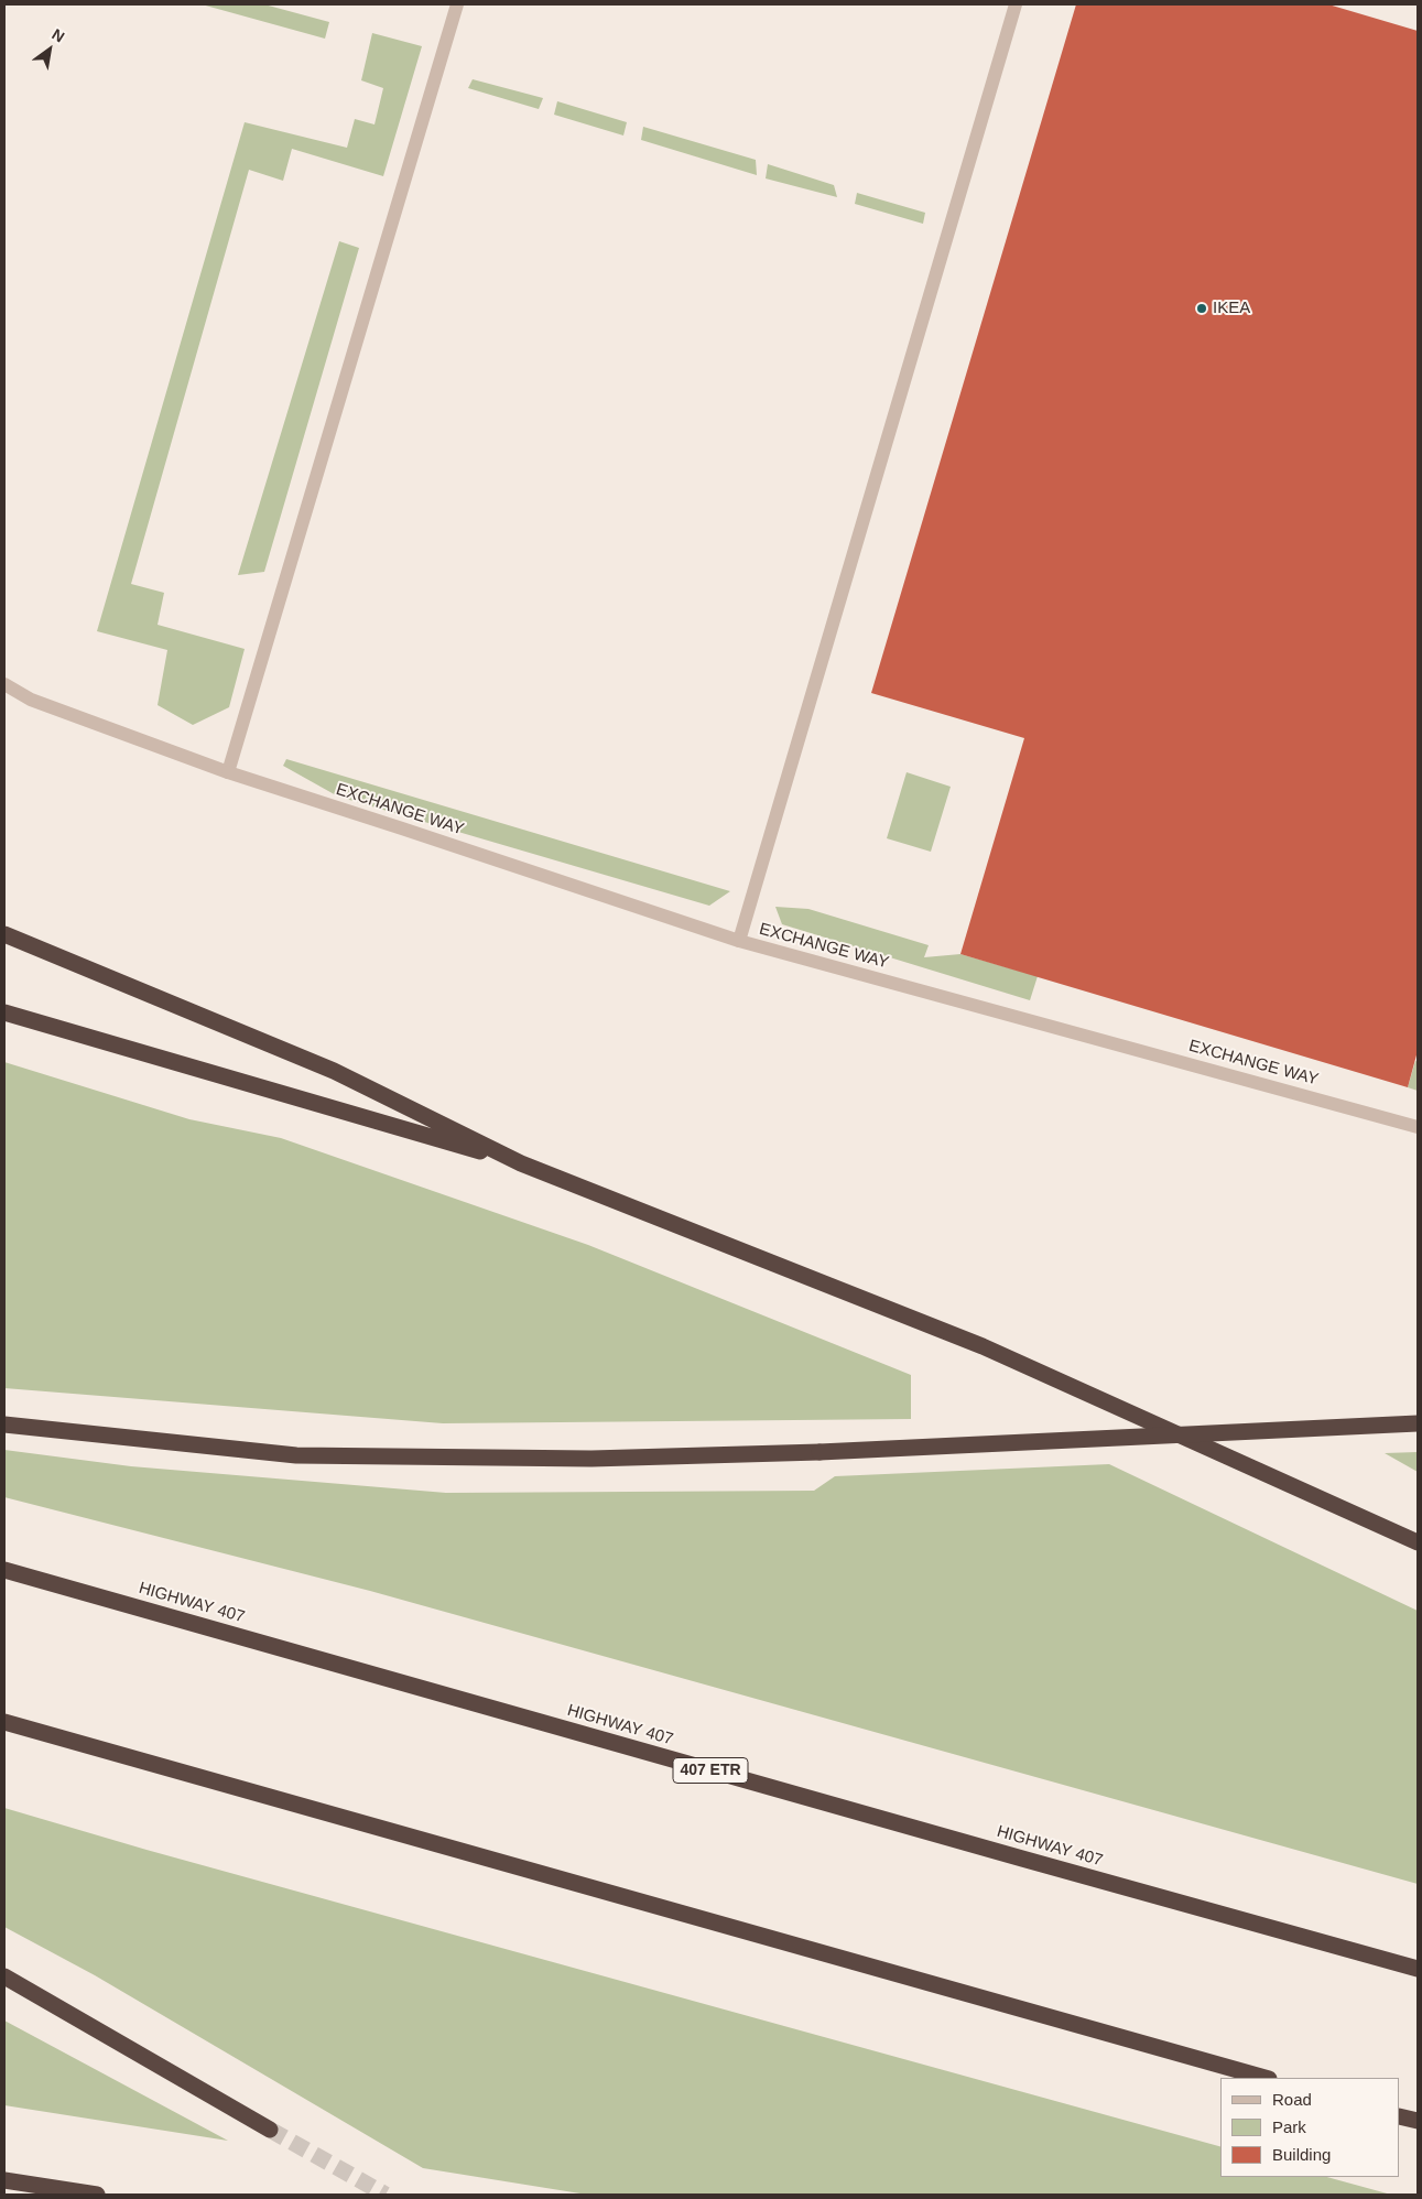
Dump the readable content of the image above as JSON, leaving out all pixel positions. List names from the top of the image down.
{
  "streets": {
    "highway": ["HIGHWAY 407", "407 ETR"],
    "street": ["EXCHANGE WAY"]
  },
  "places": ["IKEA"],
  "legend": ["Road", "Park", "Building"],
  "north": "top right"
}
